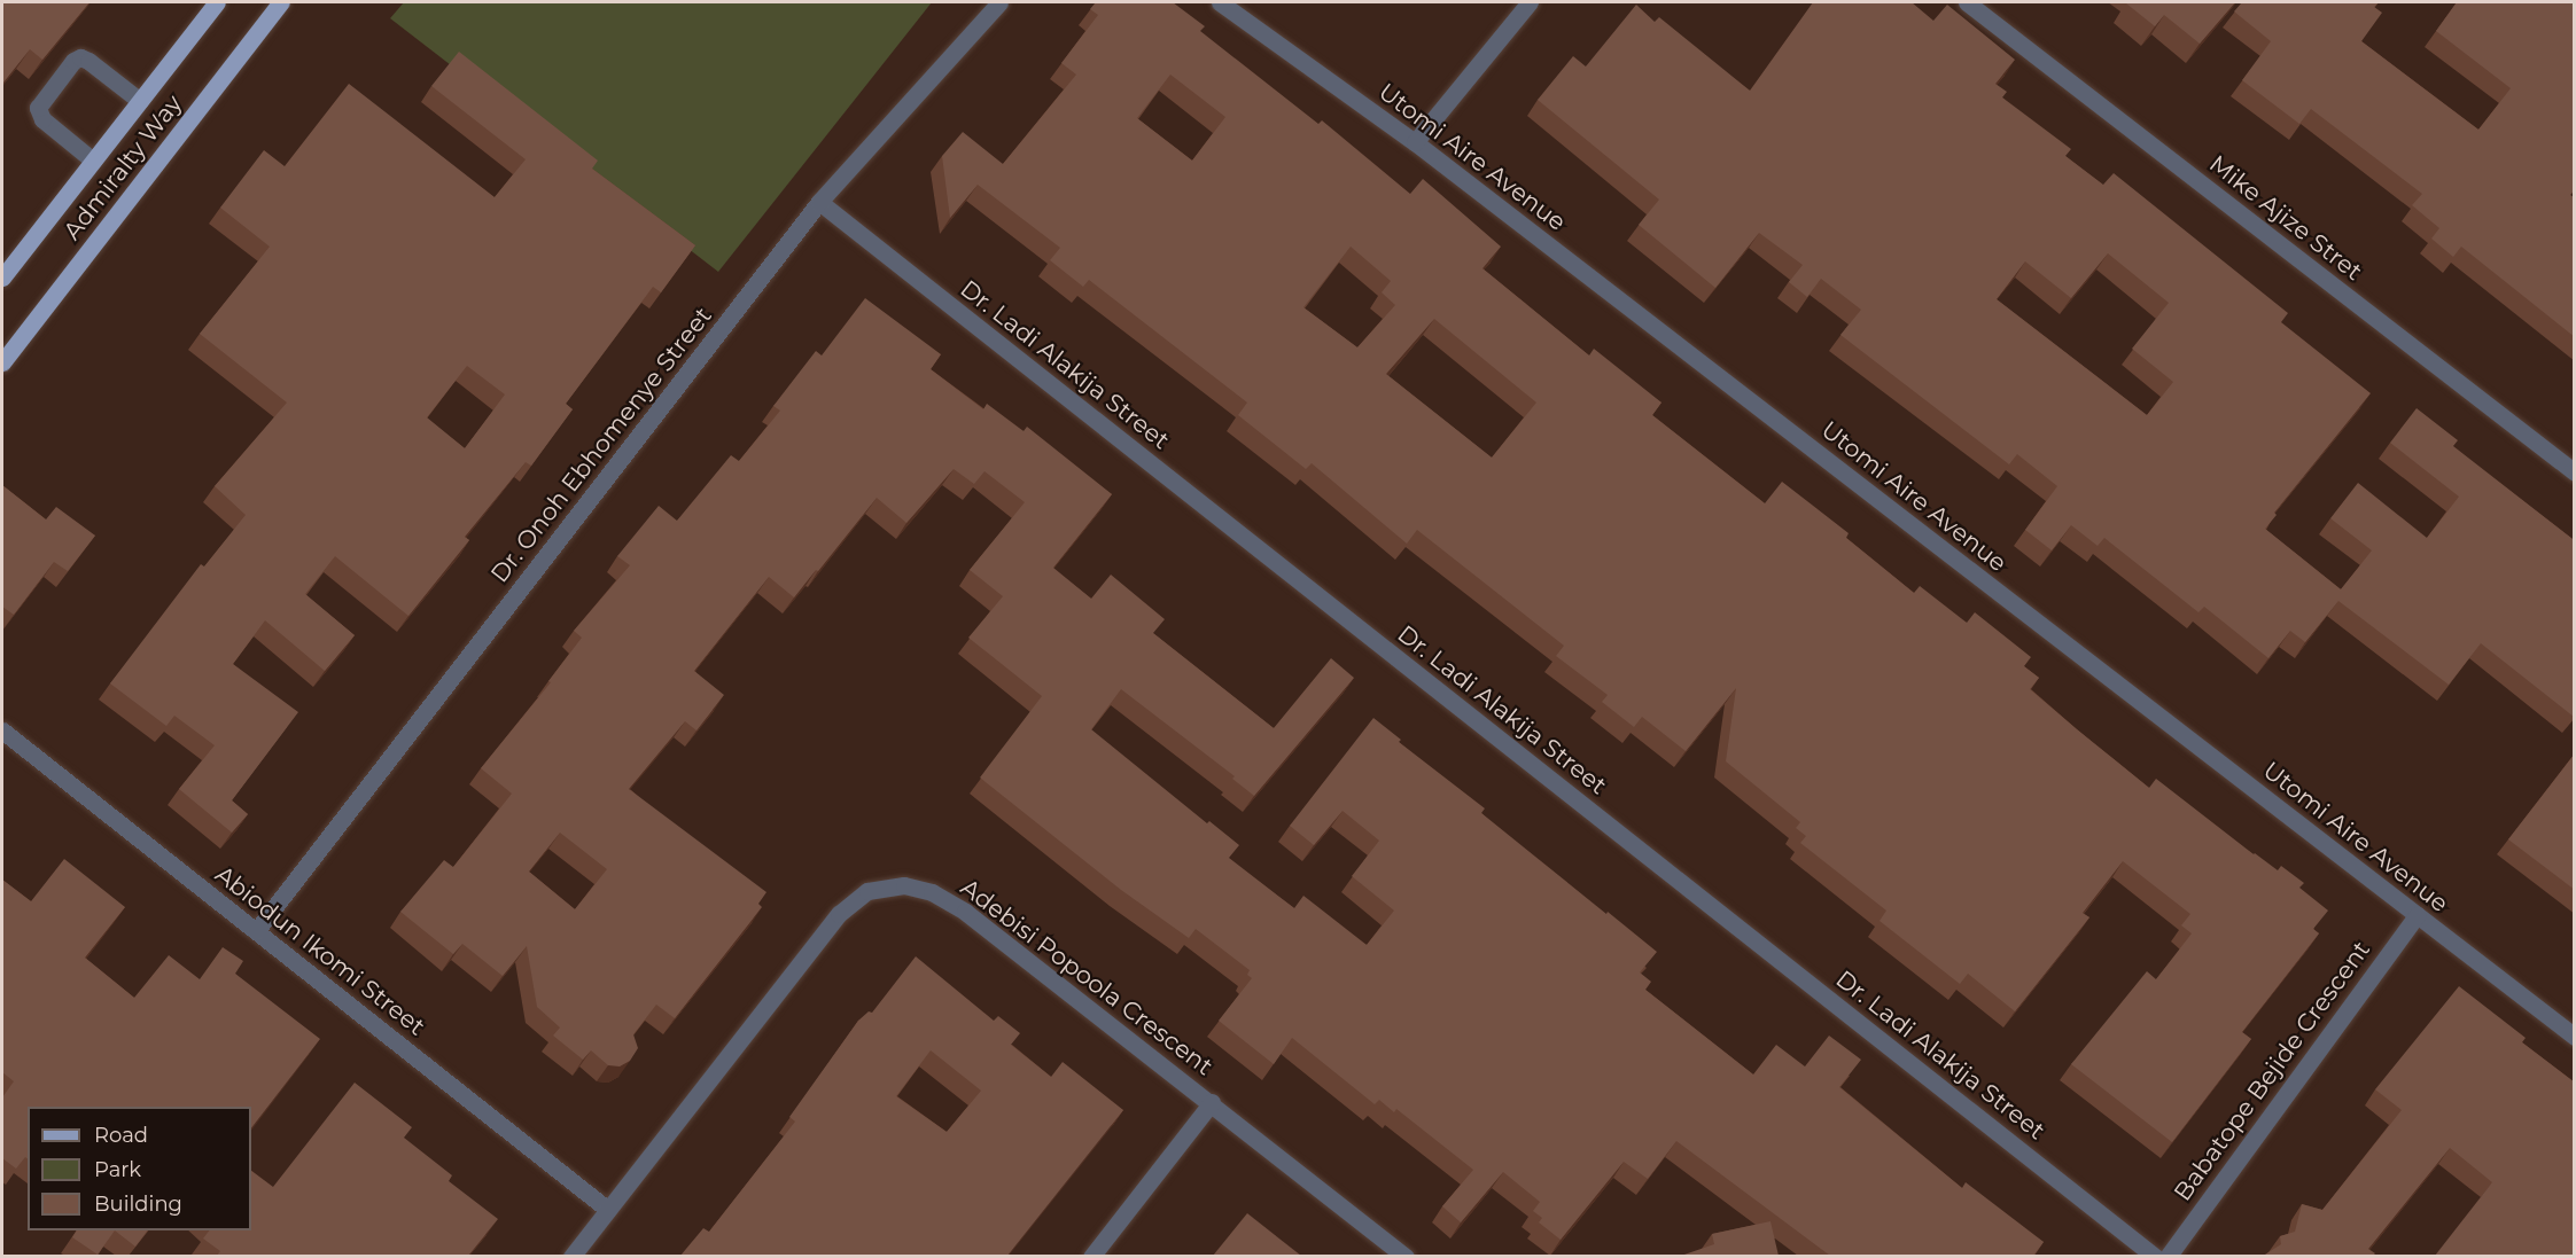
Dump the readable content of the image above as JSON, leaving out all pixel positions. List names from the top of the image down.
{
  "streets": {
    "main road": ["Admiralty Way"],
    "street": [
      "Utomi Aire Avenue",
      "Mike Ajize Stret",
      "Dr. Ladi Alakija Street",
      "Dr. Onoh Ebhomenye Street",
      "Abiodun Ikomi Street",
      "Adebisi Popoola Crescent",
      "Babatope Bejide Crescent"
    ]
  },
  "crossings": [
    ["Utomi Aire Avenue", "Babatope Bejide Crescent"],
    ["Dr. Ladi Alakija Street", "Dr. Onoh Ebhomenye Street"],
    ["Dr. Onoh Ebhomenye Street", "Abiodun Ikomi Street"],
    ["Abiodun Ikomi Street", "Adebisi Popoola Crescent"]
  ],
  "legend": ["Road", "Park", "Building"]
}
